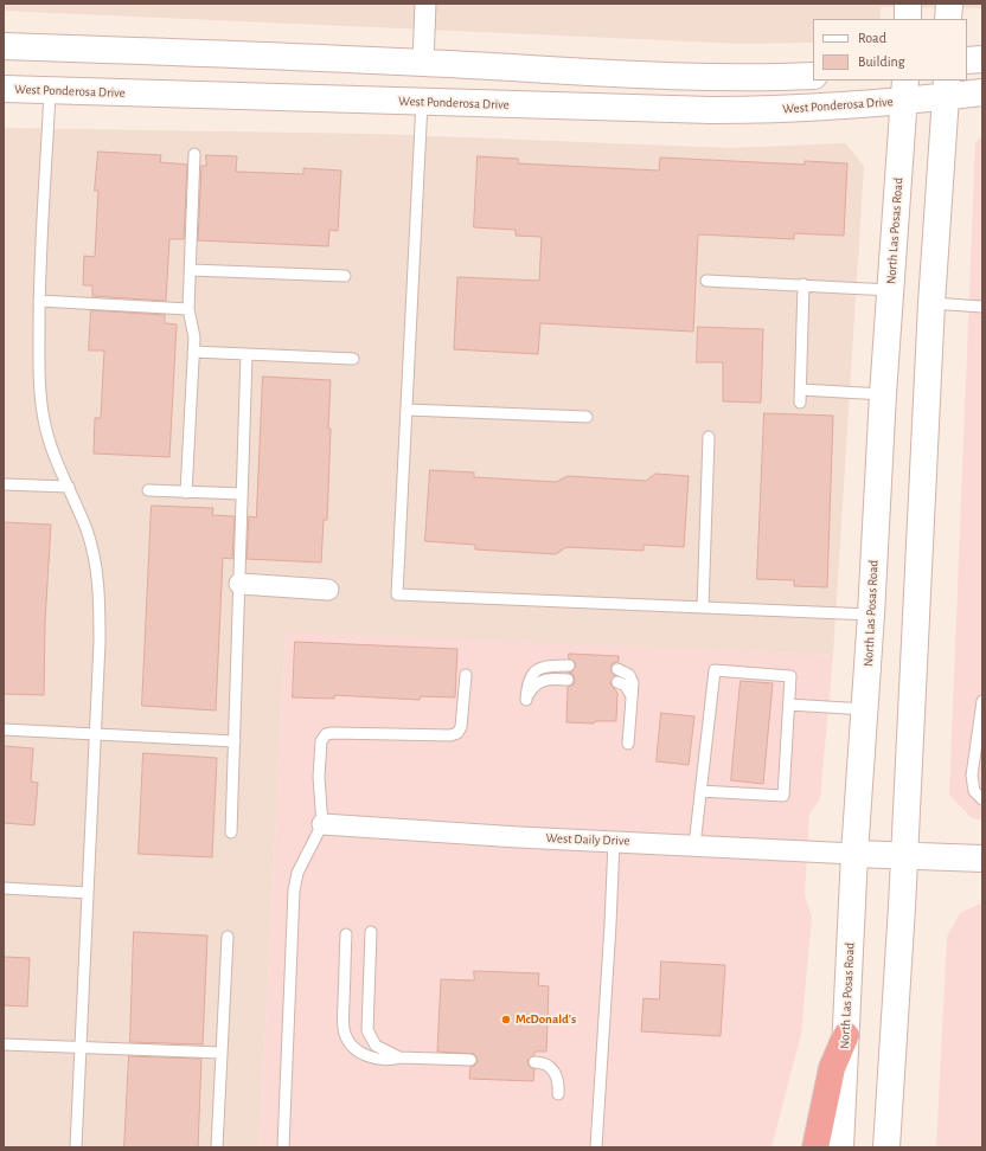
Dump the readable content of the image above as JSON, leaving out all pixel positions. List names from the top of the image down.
{
  "streets": {
    "main road": ["West Ponderosa Drive", "North Las Posas Road"],
    "street": ["West Daily Drive"]
  },
  "crossings": [
    ["West Ponderosa Drive", "North Las Posas Road"],
    ["North Las Posas Road", "West Daily Drive"]
  ],
  "places": ["McDonald's"],
  "legend": ["Road", "Building"]
}
